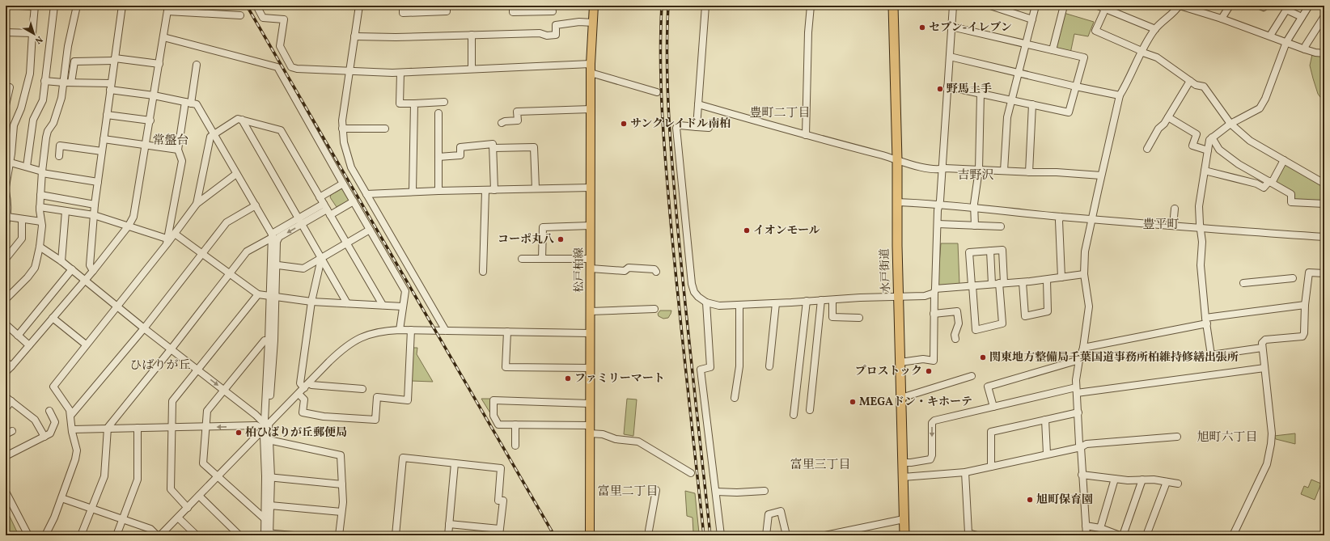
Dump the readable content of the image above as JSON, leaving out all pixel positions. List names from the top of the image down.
{
  "streets": {
    "highway": ["水戸街道"],
    "main road": ["松戸柏線"]
  },
  "districts": [
    "豊町二丁目",
    "常盤台",
    "吉野沢",
    "豊平町",
    "ひばりが丘",
    "旭町六丁目",
    "富里三丁目",
    "富里二丁目"
  ],
  "places": [
    "セブン-イレブン",
    "野馬土手",
    "サンクレイドル南柏",
    "イオンモール",
    "コーポ丸八",
    "関東地方整備局千葉国道事務所柏維持修繕出張所",
    "プロストック",
    "ファミリーマート",
    "MEGAドン・キホーテ",
    "柏ひばりが丘郵便局",
    "旭町保育園"
  ],
  "north": "bottom right"
}
